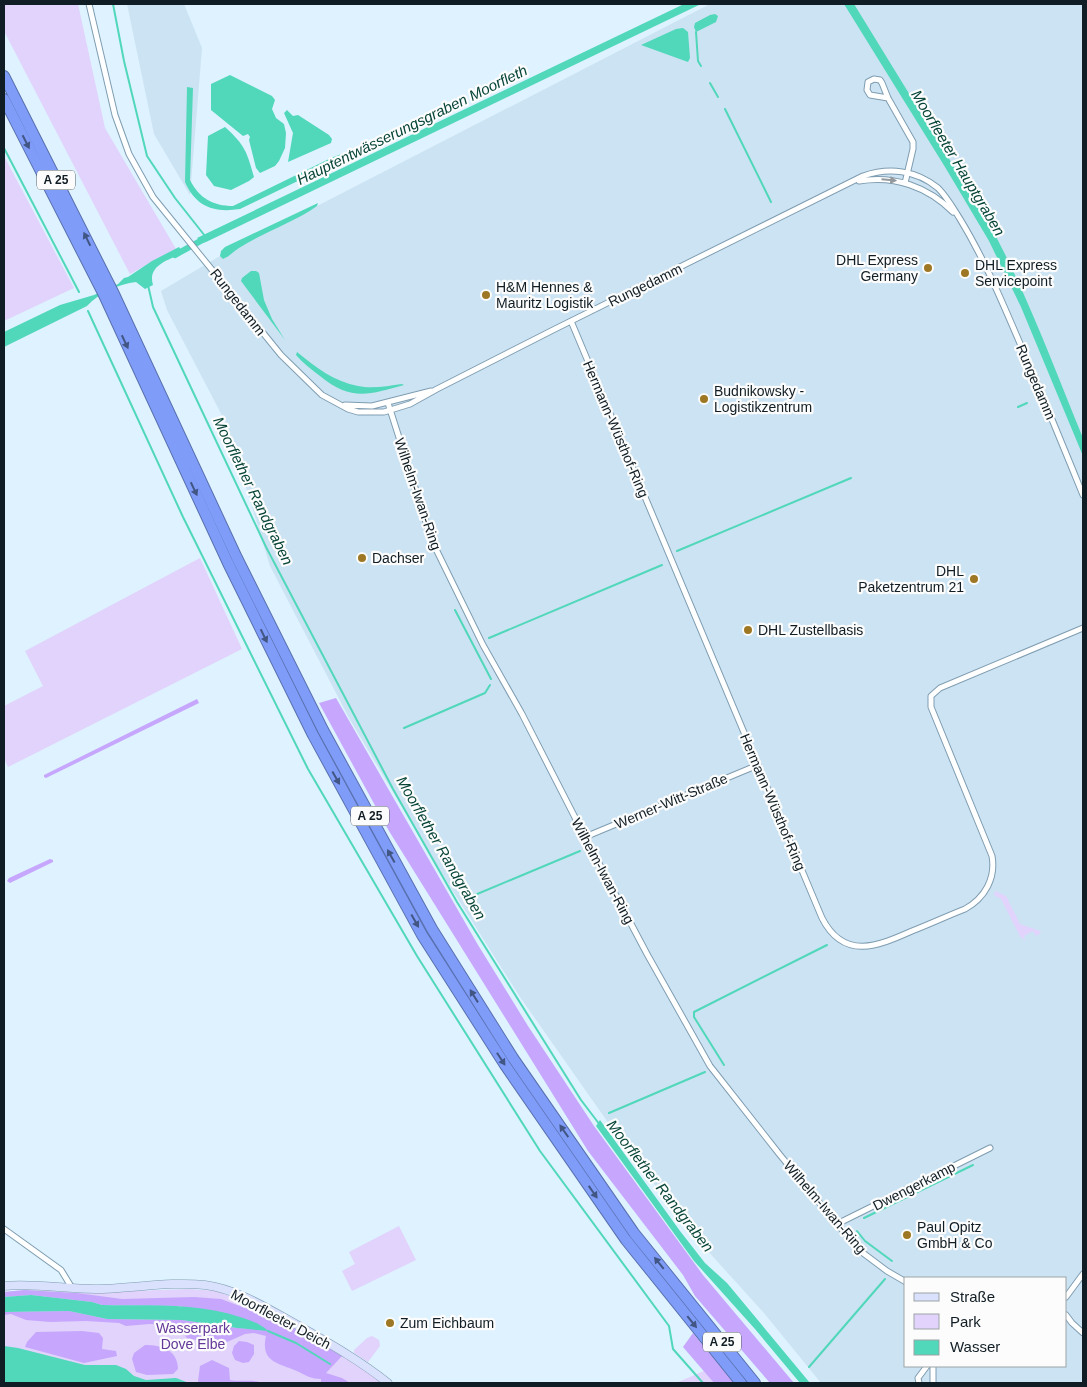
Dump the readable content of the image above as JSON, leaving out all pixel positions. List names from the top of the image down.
{
  "streets": {
    "highway": ["A 25"],
    "street": [
      "Rungedamm",
      "Hermann-Wüsthof-Ring",
      "Wilhelm-Iwan-Ring",
      "Werner-Witt-Straße",
      "Dwengerkamp",
      "Moorfleeter Deich"
    ]
  },
  "crossings": [
    ["Rungedamm", "Hermann-Wüsthof-Ring"],
    ["Rungedamm", "Wilhelm-Iwan-Ring"],
    ["Hermann-Wüsthof-Ring", "Werner-Witt-Straße"],
    ["Wilhelm-Iwan-Ring", "Werner-Witt-Straße"],
    ["Wilhelm-Iwan-Ring", "Dwengerkamp"]
  ],
  "water": ["Hauptentwässerungsgraben Moorfleth", "Moorfleeter Hauptgraben", "Moorflether Randgraben"],
  "parks": ["Wasserpark Dove Elbe"],
  "places": [
    "DHL Express Germany",
    "DHL Express Servicepoint",
    "H&M Hennes & Mauritz Logistik",
    "Budnikowsky - Logistikzentrum",
    "Dachser",
    "DHL Paketzentrum 21",
    "DHL Zustellbasis",
    "Paul Opitz GmbH & Co",
    "Zum Eichbaum"
  ],
  "legend": ["Straße", "Park", "Wasser"]
}
